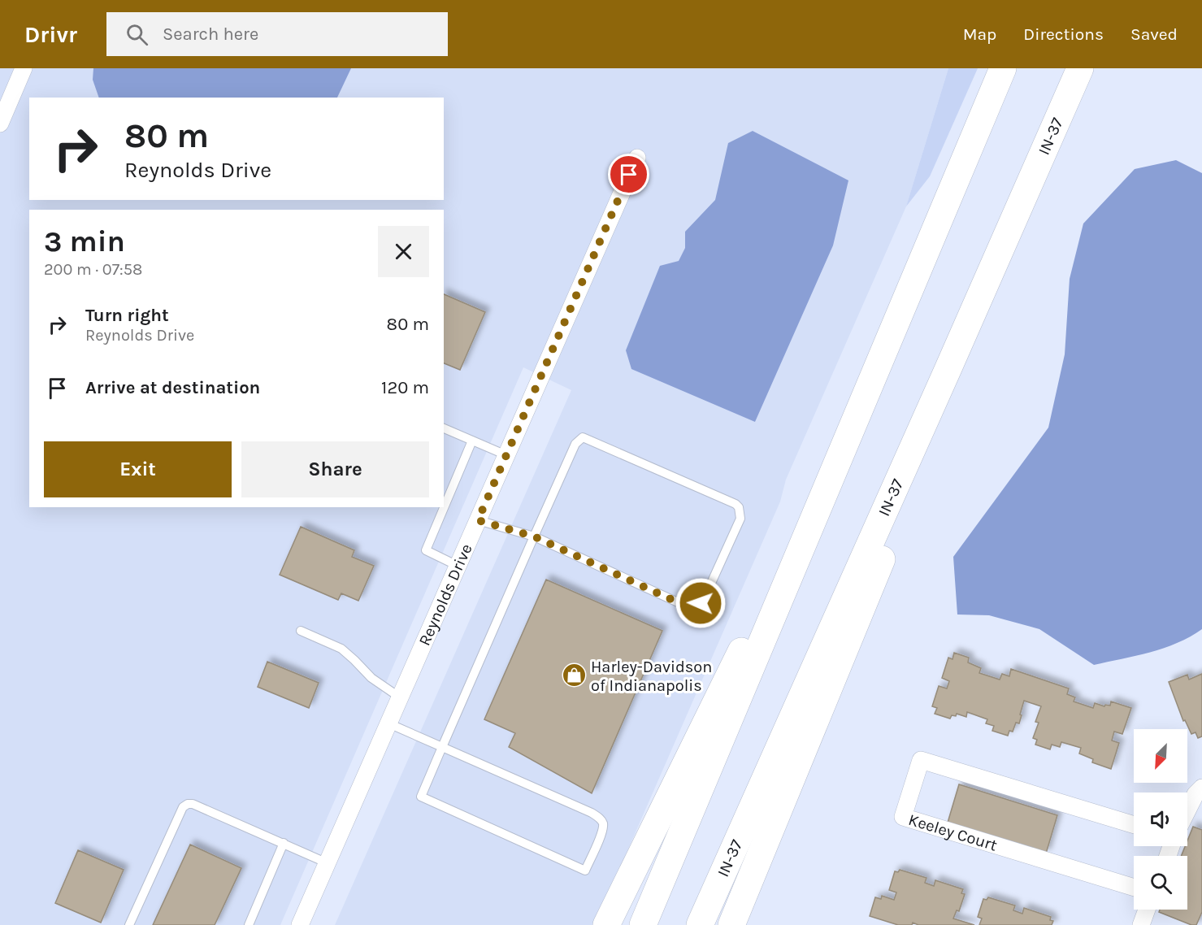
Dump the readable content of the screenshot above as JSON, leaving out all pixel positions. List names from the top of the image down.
{
  "streets": {
    "highway": ["IN-37"],
    "street": ["Reynolds Drive", "Keeley Court"]
  },
  "places": {
    "shop": ["Harley-Davidson of Indianapolis"]
  },
  "north": "bottom left",
  "page": {
    "header": "Drivr",
    "search": "Search here",
    "nav": ["Map", "Directions", "Saved"],
    "turn": ["80 m", "Reynolds Drive"],
    "heading": ["3 min", "200 m · 07:58"],
    "list": [
      {
        "name": "Turn right",
        "note": "Reynolds Drive",
        "value": "80 m"
      },
      {
        "name": "Arrive at destination",
        "value": "120 m"
      }
    ],
    "buttons": ["Exit", "Share"]
  }
}
